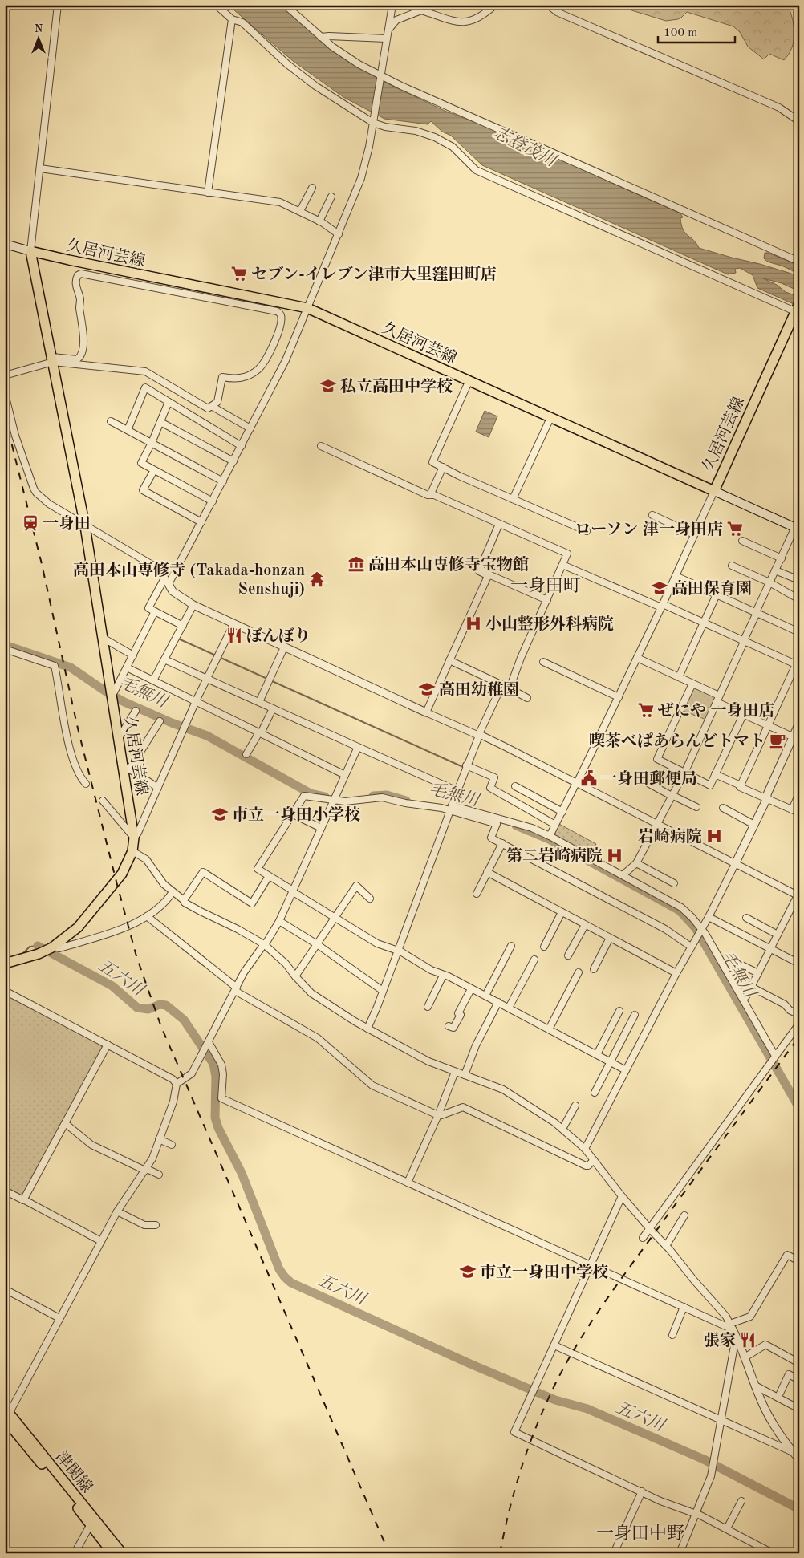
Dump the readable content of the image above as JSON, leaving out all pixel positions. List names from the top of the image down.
{
  "streets": {
    "main road": ["久居河芸線", "津関線"]
  },
  "districts": ["一身田町", "一身田中野"],
  "water": ["志登茂川", "毛無川", "五六川"],
  "places": {
    "supermarket": ["セブン-イレブン津市大里窪田町店", "ローソン 津一身田店", "ぜにや 一身田店"],
    "school or university": [
      "私立高田中学校",
      "高田保育園",
      "高田幼稚園",
      "市立一身田小学校",
      "市立一身田中学校"
    ],
    "station": ["一身田"],
    "museum": ["高田本山専修寺宝物館"],
    "temple": ["高田本山専修寺 (Takada-honzan Senshuji)"],
    "hospital": ["小山整形外科病院", "岩崎病院", "第二岩崎病院"],
    "restaurant": ["ぼんぼり", "張家"],
    "cafe": ["喫茶べぱあらんどトマト"],
    "public building": ["一身田郵便局"]
  },
  "scale_bar": "100 m",
  "north": "top"
}
